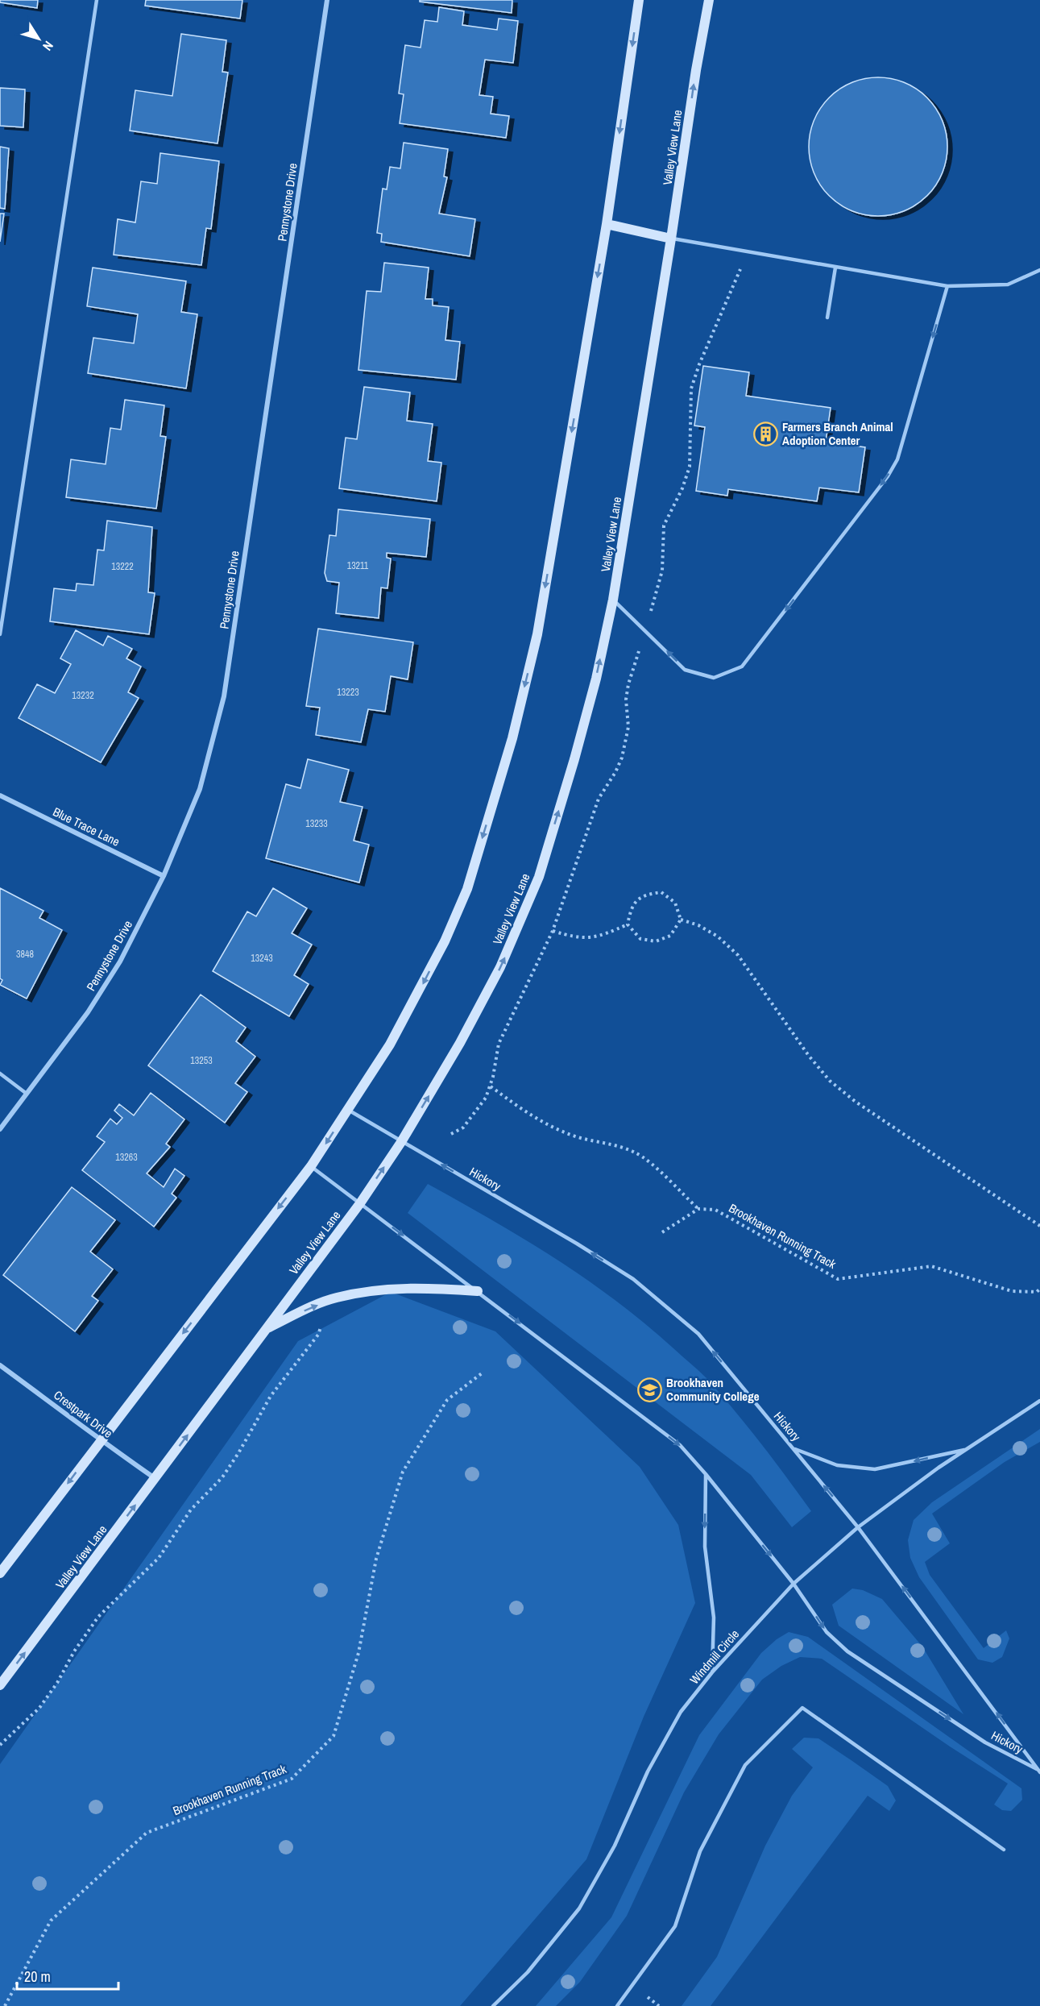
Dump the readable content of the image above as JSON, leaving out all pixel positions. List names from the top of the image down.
{
  "streets": {
    "main road": ["Valley View Lane"],
    "street": ["Pennystone Drive", "Blue Trace Lane", "Crestpark Drive"],
    "lane": ["Hickory", "Windmill Circle"],
    "path": ["Brookhaven Running Track"]
  },
  "crossings": [
    ["Valley View Lane", "Hickory"],
    ["Valley View Lane", "Crestpark Drive"],
    ["Pennystone Drive", "Blue Trace Lane"],
    ["Hickory", "Windmill Circle"]
  ],
  "places": {
    "building": ["Farmers Branch Animal Adoption Center"],
    "school or university": ["Brookhaven Community College"]
  },
  "house_numbers": [
    "13211",
    "13222",
    "13223",
    "13232",
    "13233",
    "3848",
    "13243",
    "13253",
    "13263"
  ],
  "scale_bar": "20 m",
  "north": "bottom right"
}
